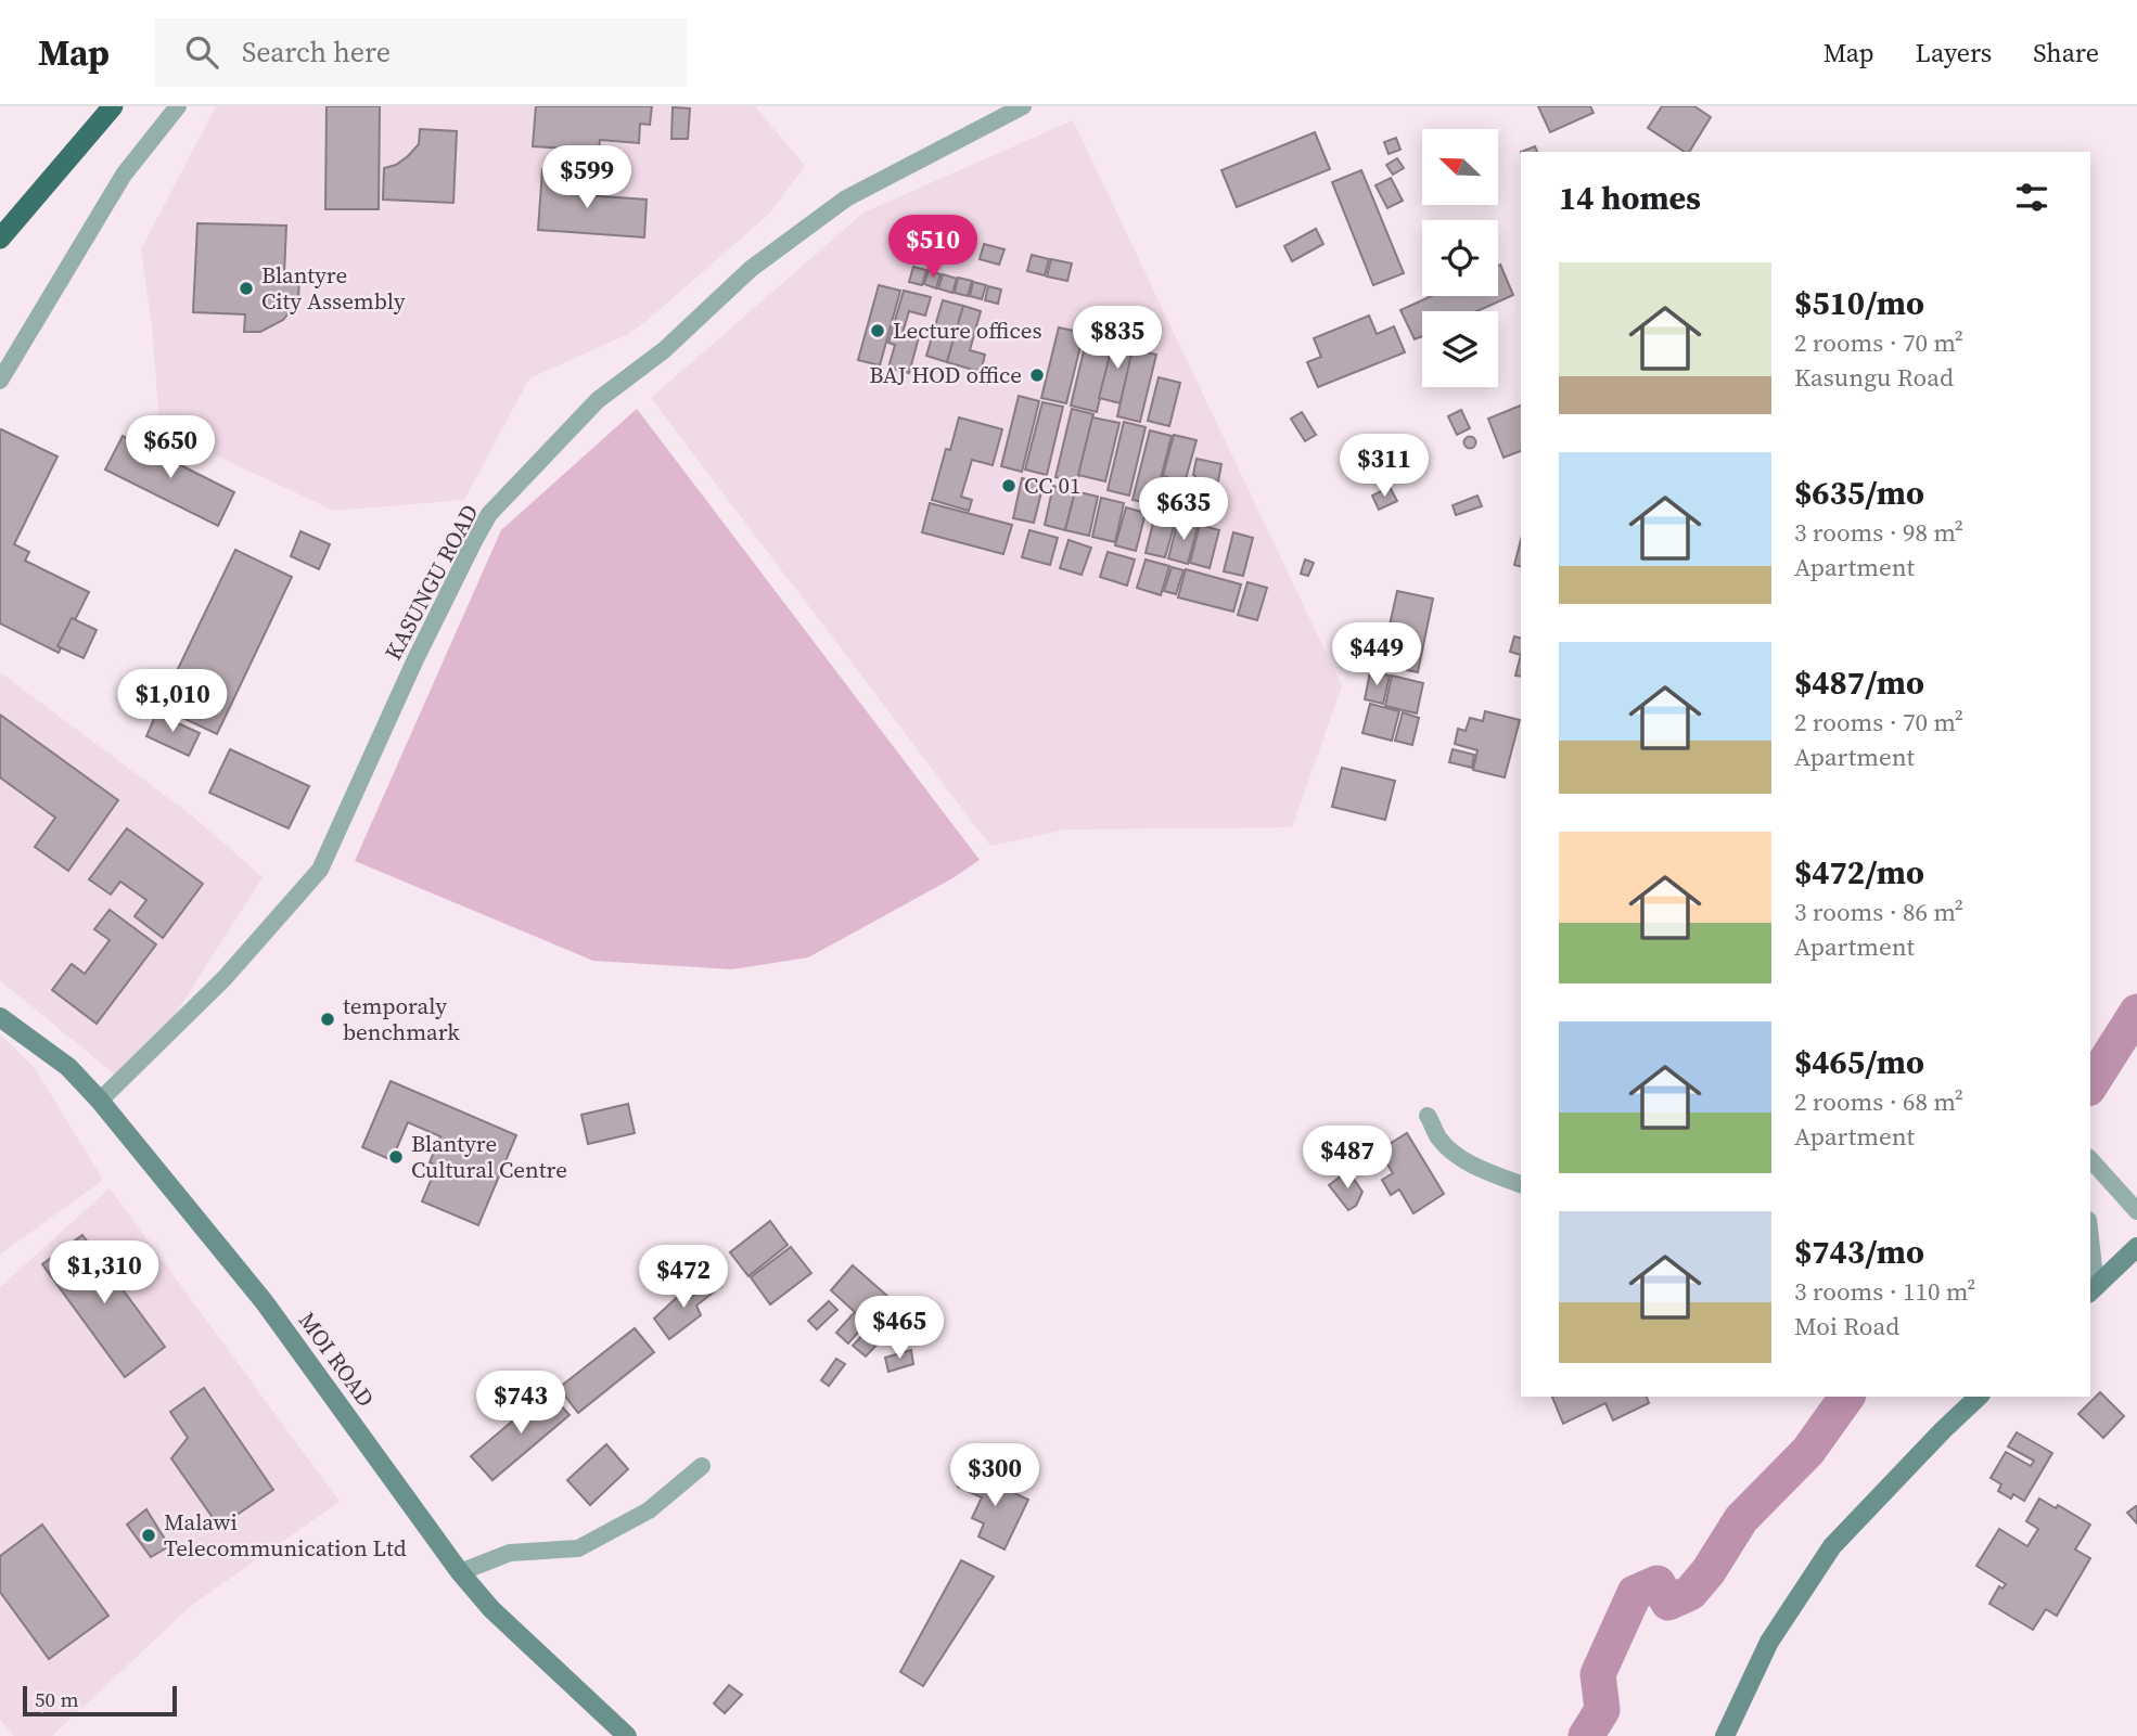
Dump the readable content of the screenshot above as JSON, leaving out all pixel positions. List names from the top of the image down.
{
  "streets": {
    "main road": ["MOI ROAD"],
    "street": ["KASUNGU ROAD"]
  },
  "crossings": [
    ["KASUNGU ROAD", "MOI ROAD"]
  ],
  "places": [
    "Blantyre City Assembly",
    "Lecture offices",
    "BAJ HOD office",
    "CC 01",
    "temporaly benchmark",
    "Blantyre Cultural Centre",
    "Malawi Telecommunication Ltd"
  ],
  "scale_bar": "50 m",
  "north": "top left",
  "page": {
    "header": "Map",
    "search": "Search here",
    "nav": ["Map", "Layers", "Share"],
    "price": [
      "$599",
      "$510",
      "$835",
      "$650",
      "$311",
      "$635",
      "$449",
      "$1,010",
      "$487",
      "$1,310",
      "$472",
      "$465",
      "$743",
      "$300"
    ],
    "heading": "14 homes",
    "list": [
      {
        "name": "$510/mo",
        "note": "2 rooms · 70 m² · Kasungu Road"
      },
      {
        "name": "$635/mo",
        "note": "3 rooms · 98 m² · Apartment"
      },
      {
        "name": "$487/mo",
        "note": "2 rooms · 70 m² · Apartment"
      },
      {
        "name": "$472/mo",
        "note": "3 rooms · 86 m² · Apartment"
      },
      {
        "name": "$465/mo",
        "note": "2 rooms · 68 m² · Apartment"
      },
      {
        "name": "$743/mo",
        "note": "3 rooms · 110 m² · Moi Road"
      }
    ],
    "scale": "50 m"
  }
}
